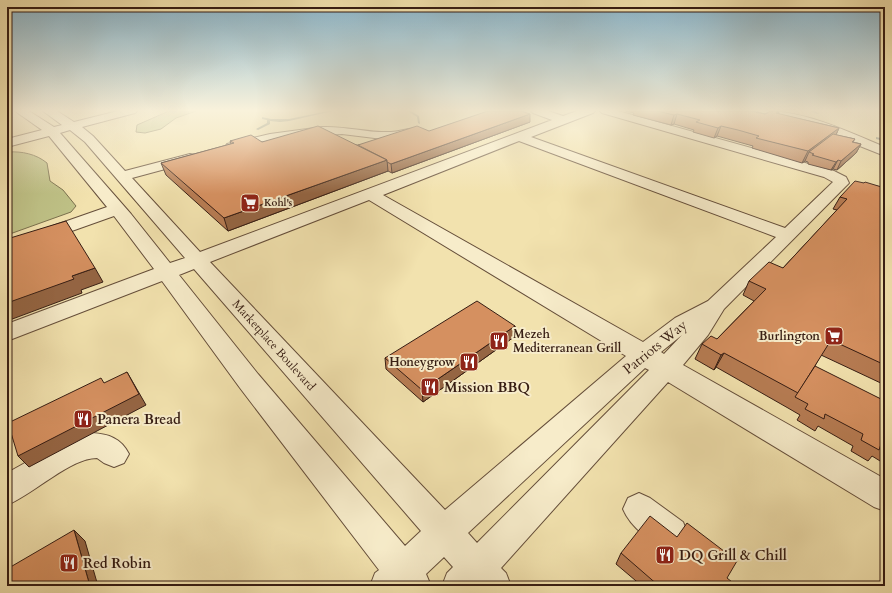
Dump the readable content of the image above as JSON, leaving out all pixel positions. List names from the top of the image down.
{
  "streets": {
    "street": ["Marketplace Boulevard", "Patriots Way"]
  },
  "crossings": [
    ["Marketplace Boulevard", "Patriots Way"]
  ],
  "places": {
    "supermarket": ["Kohl's", "Burlington"],
    "restaurant": [
      "Mezeh Mediterranean Grill",
      "Honeygrow",
      "Mission BBQ",
      "Panera Bread",
      "DQ Grill & Chill",
      "Red Robin"
    ]
  }
}
